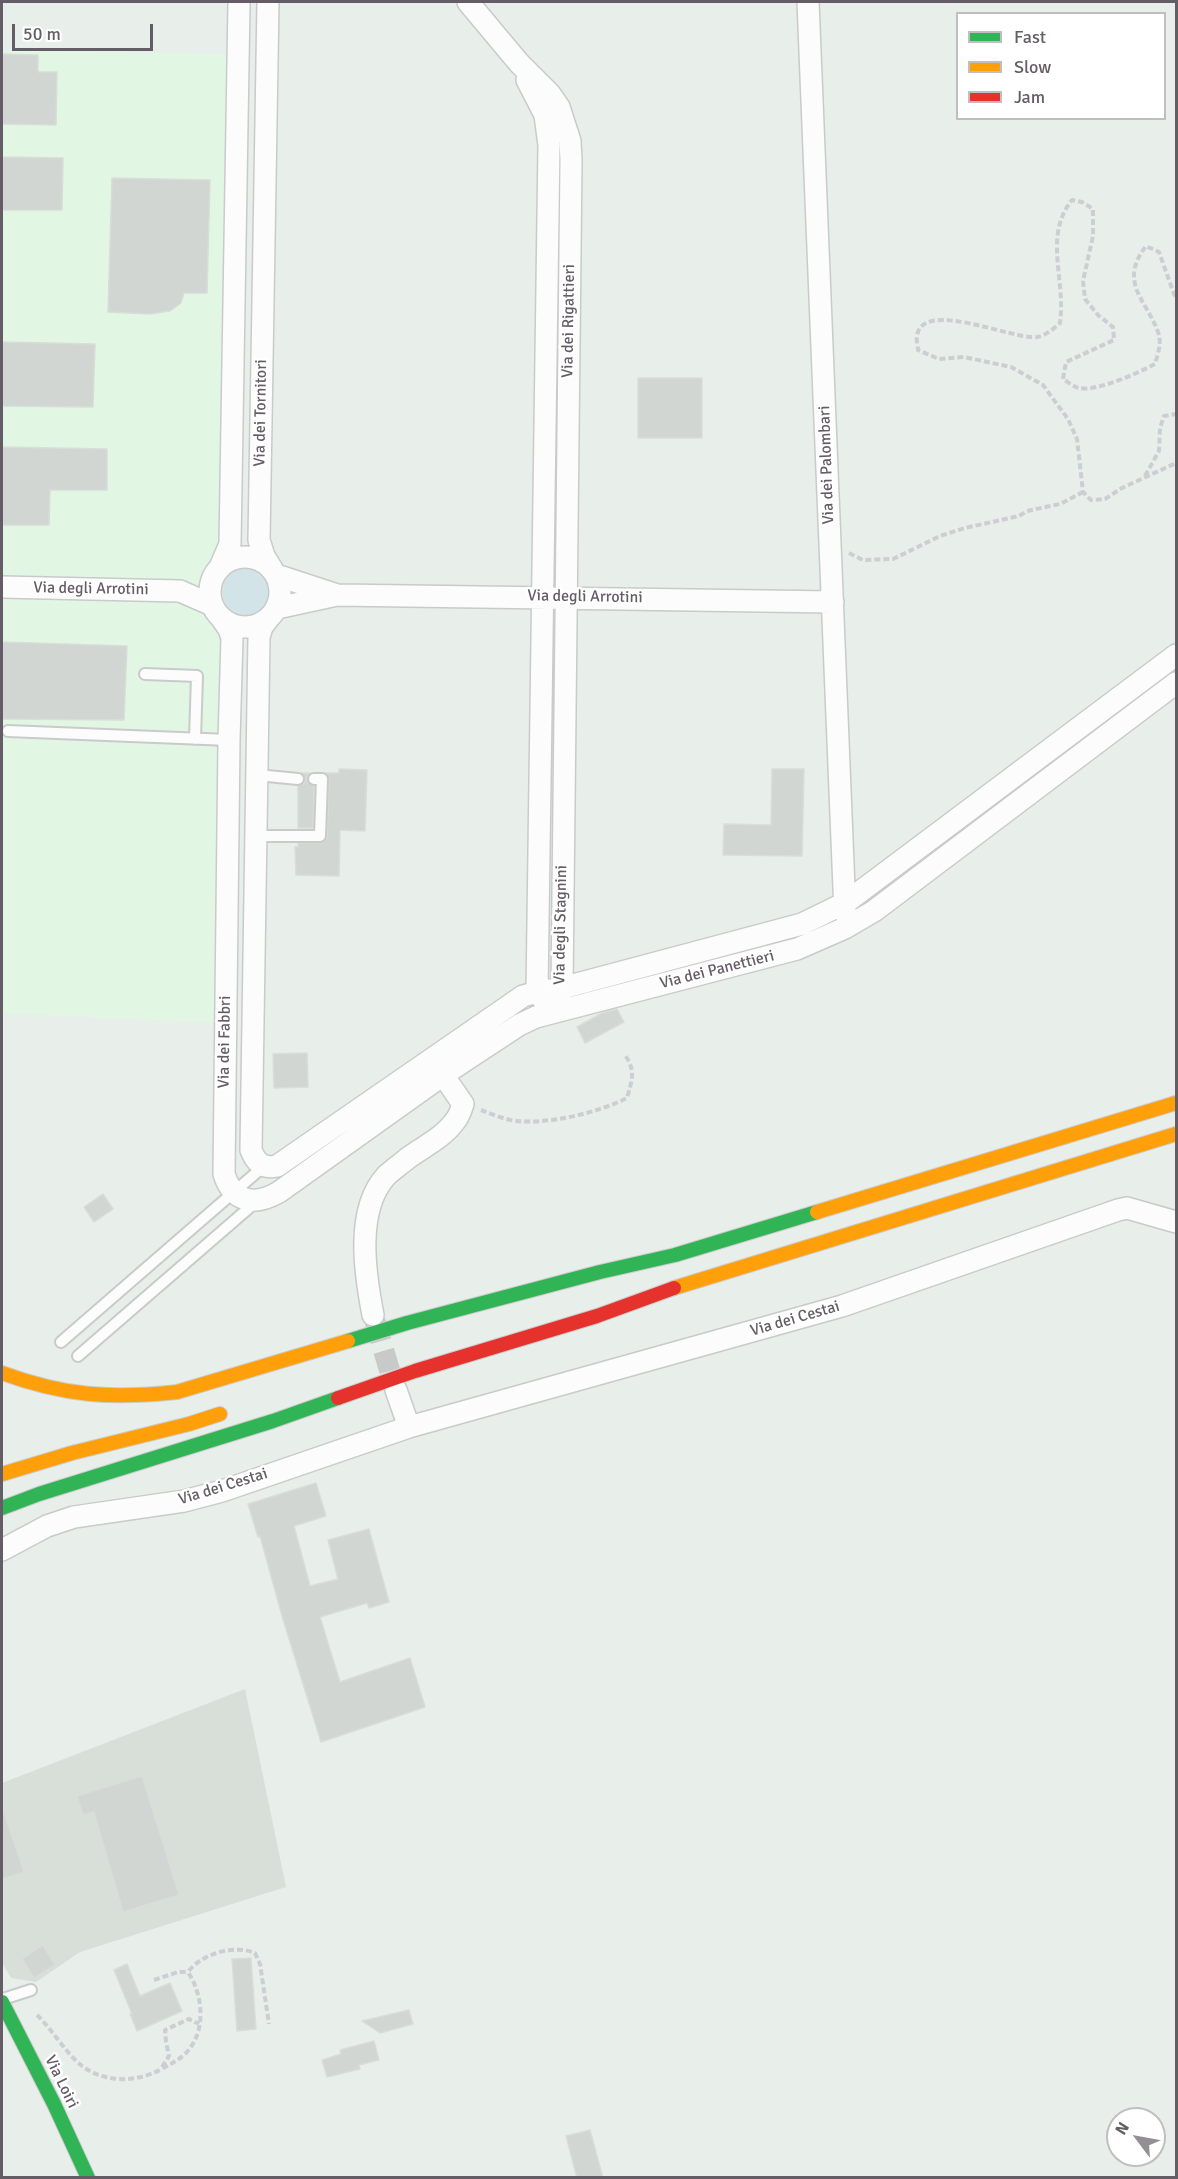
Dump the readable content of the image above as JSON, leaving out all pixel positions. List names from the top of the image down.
{
  "streets": {
    "main road": ["Via Loiri"],
    "street": [
      "Via dei Rigattieri",
      "Via dei Tornitori",
      "Via dei Palombari",
      "Via degli Arrotini",
      "Via degli Stagnini",
      "Via dei Panettieri",
      "Via dei Fabbri",
      "Via dei Cestai"
    ]
  },
  "crossings": [
    ["Via dei Rigattieri", "Via degli Arrotini"],
    ["Via dei Rigattieri", "Via degli Stagnini"],
    ["Via dei Tornitori", "Via dei Fabbri"],
    ["Via dei Palombari", "Via degli Arrotini"],
    ["Via dei Palombari", "Via dei Panettieri"],
    ["Via degli Arrotini", "Via degli Stagnini"],
    ["Via degli Stagnini", "Via dei Panettieri"],
    ["Via dei Panettieri", "Via dei Fabbri"]
  ],
  "legend": ["Fast", "Slow", "Jam"],
  "scale_bar": "50 m",
  "north": "top left"
}
